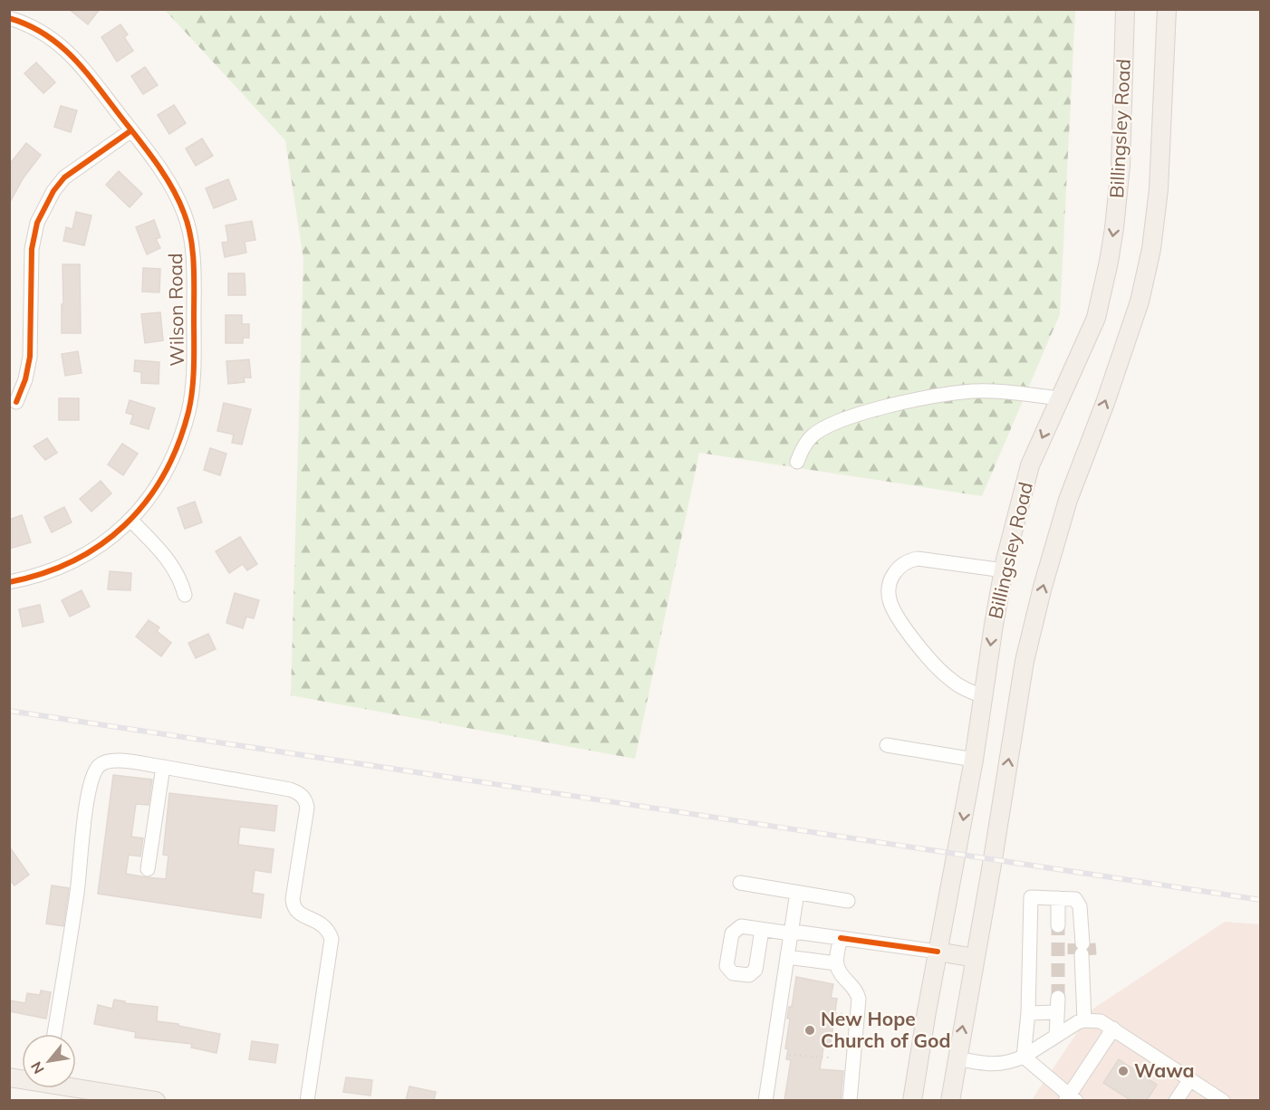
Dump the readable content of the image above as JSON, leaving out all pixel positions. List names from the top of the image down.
{
  "streets": {
    "main road": ["Billingsley Road"],
    "street": ["Wilson Road"]
  },
  "places": ["New Hope Church of God", "Wawa"],
  "north": "bottom left"
}
